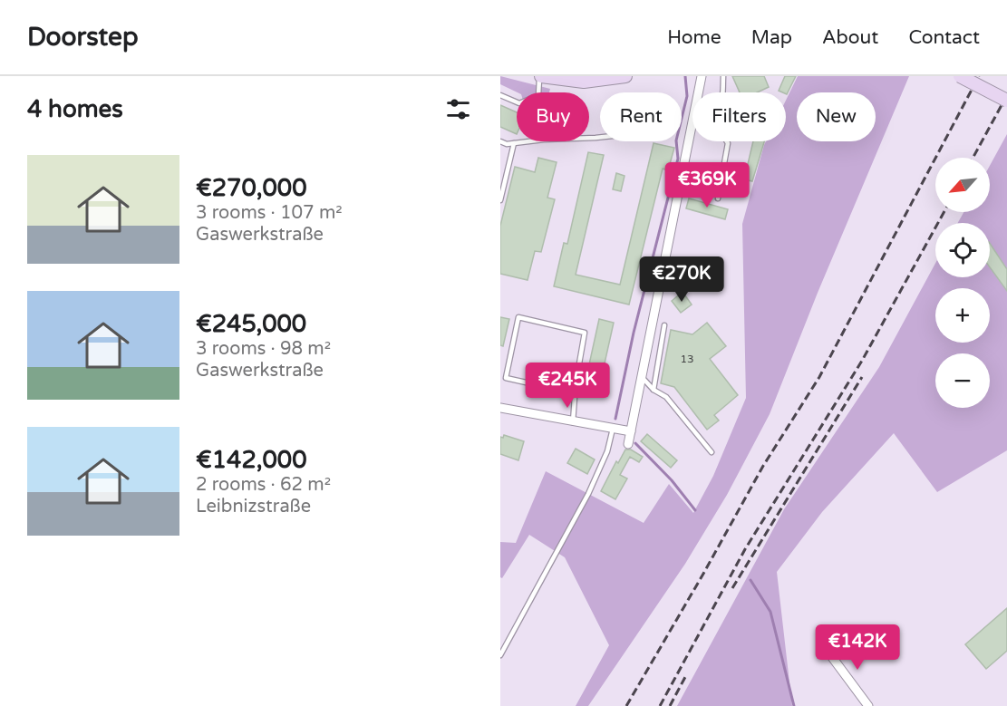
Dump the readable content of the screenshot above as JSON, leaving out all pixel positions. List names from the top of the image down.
{
  "house_numbers": ["13"],
  "north": "bottom left",
  "page": {
    "header": "Doorstep",
    "nav": [
      "Home",
      "Map",
      "About",
      "Contact"
    ],
    "heading": "4 homes",
    "chip": [
      "Buy",
      "Rent",
      "Filters",
      "New"
    ],
    "list": [
      {
        "name": "€270,000",
        "note": "3 rooms · 107 m² · Gaswerkstraße"
      },
      {
        "name": "€245,000",
        "note": "3 rooms · 98 m² · Gaswerkstraße"
      },
      {
        "name": "€142,000",
        "note": "2 rooms · 62 m² · Leibnizstraße"
      }
    ],
    "map_buttons": ["+", "−"],
    "price": [
      "€369K",
      "€270K",
      "€245K",
      "€142K"
    ]
  }
}
